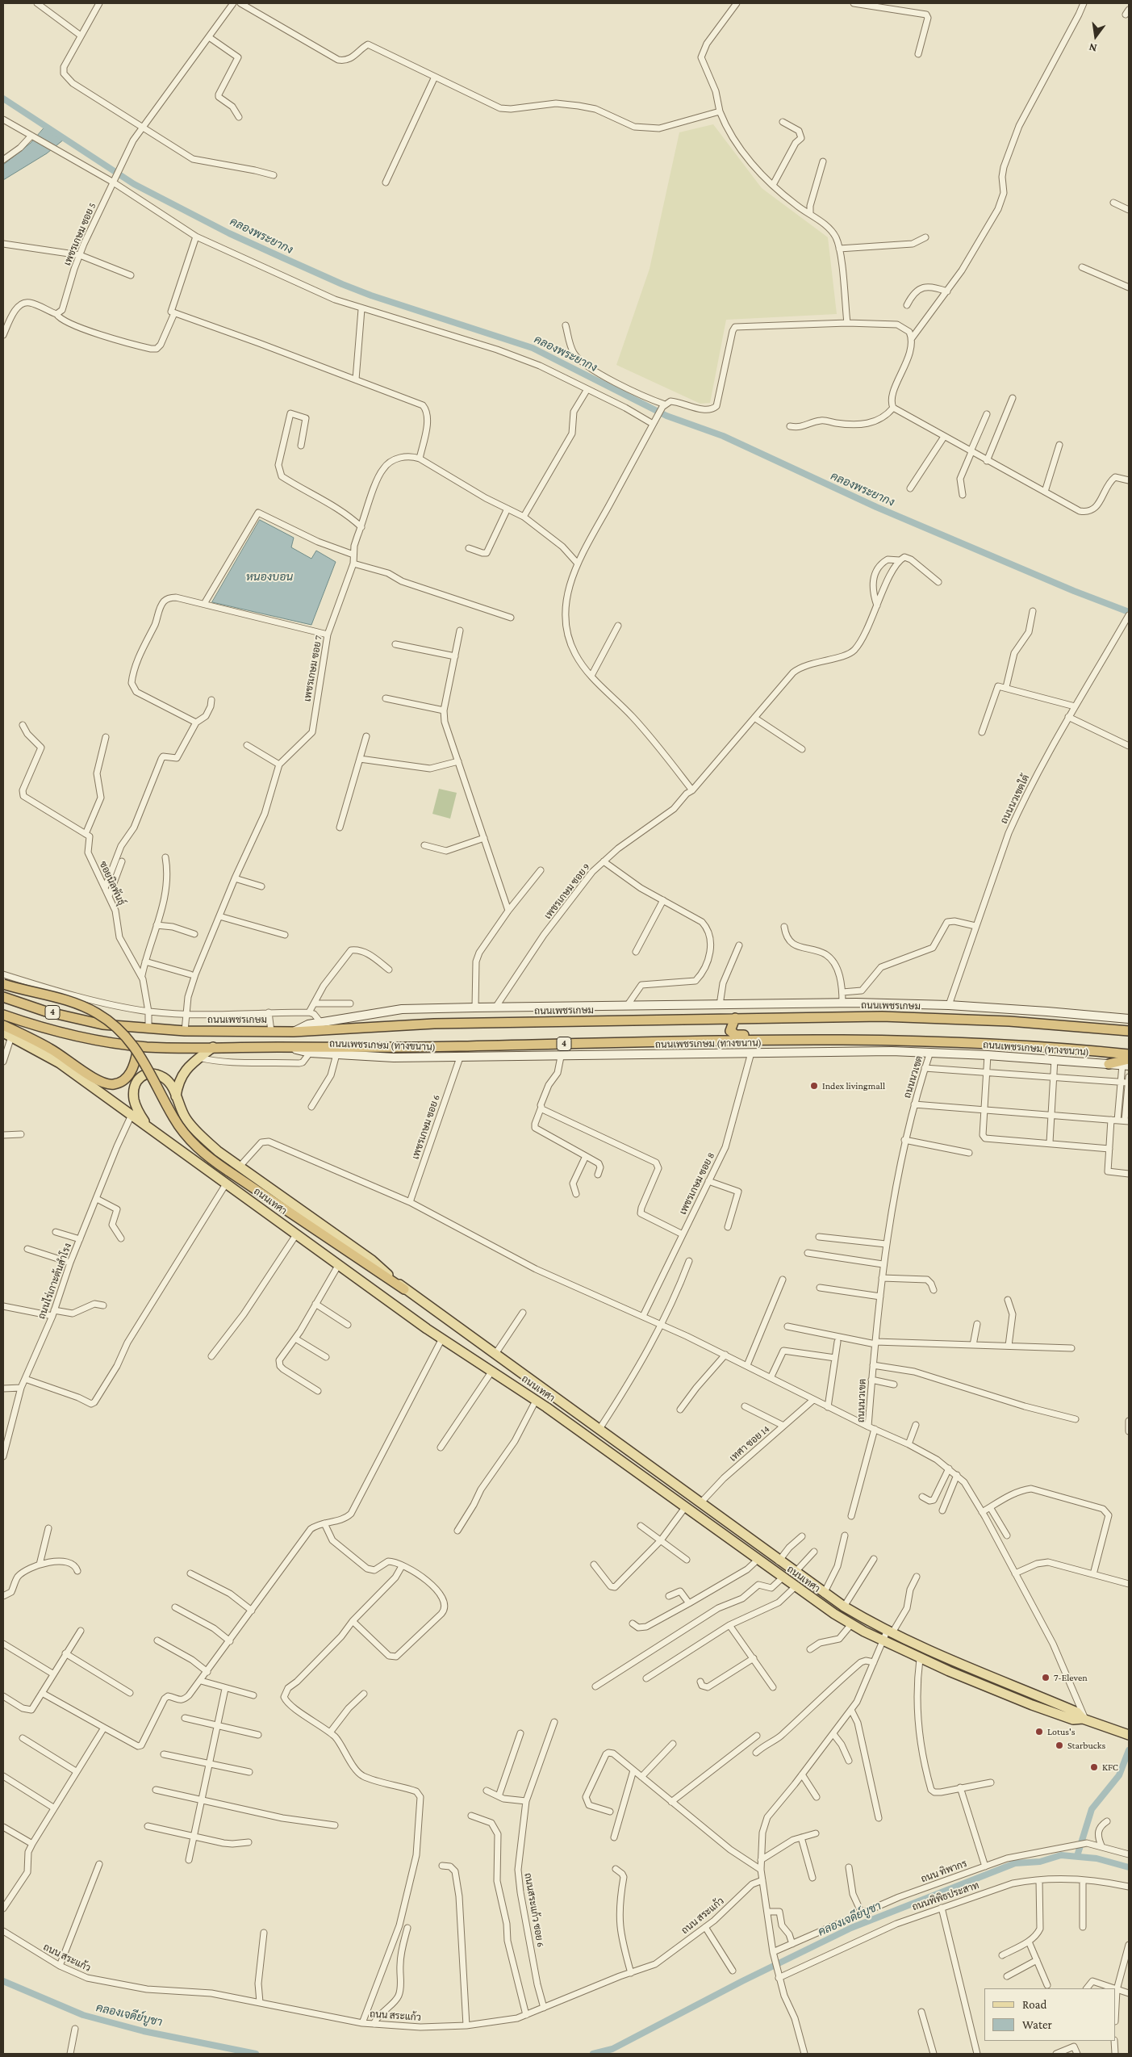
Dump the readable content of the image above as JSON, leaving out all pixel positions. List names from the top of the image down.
{
  "streets": {
    "highway": ["ถนนเพชรเกษม", "4"],
    "main road": ["ถนนเพชรเกษม (ทางขนาน)", "ถนนเทศา"],
    "street": [
      "เพชรเกษม ซอย 5",
      "เพชรเกษม ซอย 7",
      "ถนนนวเขตใต้",
      "ซอยนิลพันธุ์",
      "เพชรเกษม ซอย 9",
      "ถนนนวเขต",
      "เพชรเกษม ซอย 6",
      "เพชรเกษม ซอย 8",
      "ถนนไร่เกาะต้นสำโรง",
      "เทศา ซอย 14",
      "ถนน ทิพากร",
      "ถนนพิพิธประสาท",
      "ถนนสระแก้ว ซอย 6",
      "ถนน สระแก้ว"
    ]
  },
  "crossings": [
    ["เพชรเกษม ซอย 7", "ถนนเพชรเกษม"],
    ["ถนนนวเขตใต้", "4"],
    ["ซอยนิลพันธุ์", "ถนนเพชรเกษม"],
    ["เพชรเกษม ซอย 9", "4"],
    ["ถนนเพชรเกษม", "4"],
    ["4", "ถนนเพชรเกษม (ทางขนาน)"],
    ["ถนนเพชรเกษม (ทางขนาน)", "ถนนนวเขต"],
    ["ถนนเพชรเกษม (ทางขนาน)", "เพชรเกษม ซอย 6"],
    ["ถนนเพชรเกษม (ทางขนาน)", "เพชรเกษม ซอย 8"],
    ["ถนนนวเขต", "ถนนเทศา"],
    ["ถนนเทศา", "ถนนไร่เกาะต้นสำโรง"],
    ["ถนนเทศา", "เทศา ซอย 14"],
    ["ถนนสระแก้ว ซอย 6", "ถนน สระแก้ว"]
  ],
  "water": ["คลองพระยากง", "หนองบอน", "คลองเจดีย์บูชา"],
  "places": [
    "Index livingmall",
    "7-Eleven",
    "Lotus's",
    "Starbucks",
    "KFC"
  ],
  "legend": ["Road", "Water"],
  "north": "bottom"
}
